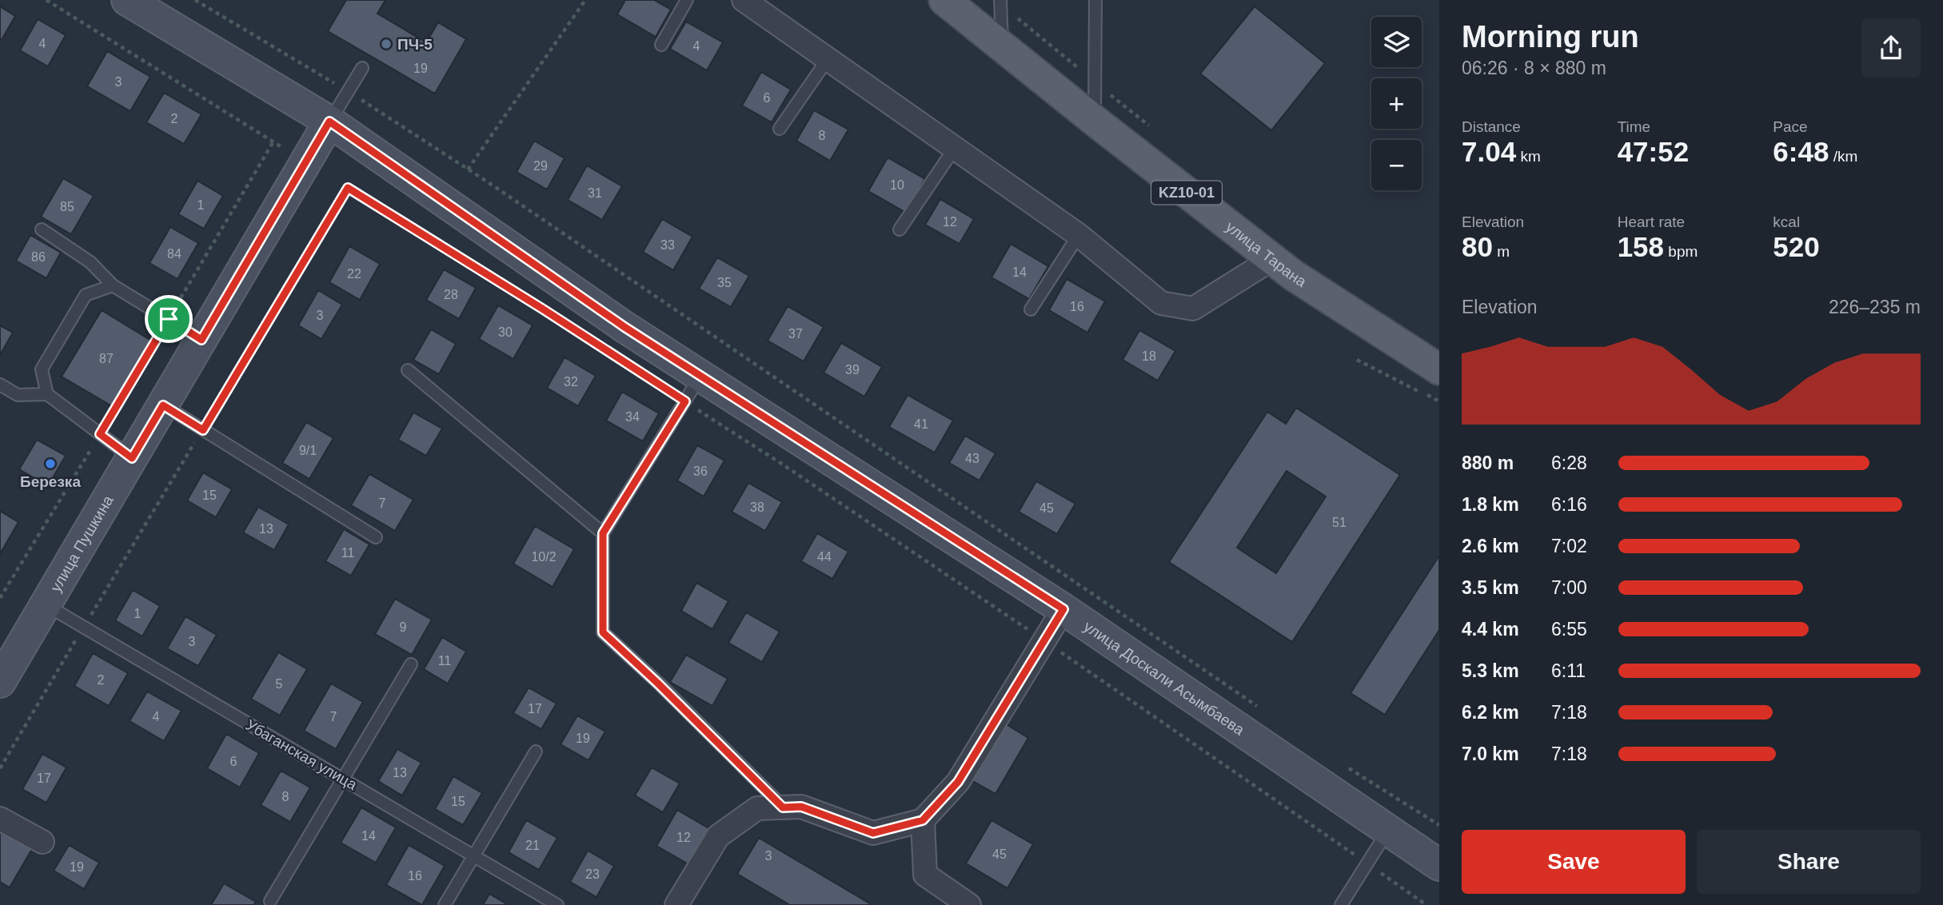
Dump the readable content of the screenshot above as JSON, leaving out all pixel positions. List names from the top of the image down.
{
  "streets": {
    "main road": ["KZ10-01", "улица Тарана"],
    "street": ["улица Пушкина", "улица Доскали Асымбаева"],
    "lane": ["Убаганская улица"]
  },
  "crossings": [
    ["улица Пушкина", "улица Доскали Асымбаева"],
    ["улица Пушкина", "Убаганская улица"]
  ],
  "places": ["ПЧ-5", "Березка"],
  "house_numbers": [
    "4",
    "4",
    "19",
    "3",
    "6",
    "2",
    "8",
    "29",
    "10",
    "31",
    "1",
    "85",
    "12",
    "33",
    "84",
    "86",
    "14",
    "22",
    "35",
    "28",
    "16",
    "3",
    "30",
    "37",
    "18",
    "87",
    "39",
    "32",
    "34",
    "41",
    "9/1",
    "43",
    "36",
    "15",
    "7",
    "38",
    "45",
    "51",
    "13",
    "11",
    "10/2",
    "44",
    "1",
    "9",
    "3",
    "11",
    "2",
    "5",
    "17",
    "4",
    "7",
    "19",
    "6",
    "13",
    "17",
    "8",
    "15",
    "14",
    "12",
    "21",
    "45",
    "3",
    "19",
    "23",
    "16"
  ],
  "page": {
    "heading": ["Morning run", "06:26 · 8 × 880 m"],
    "map_buttons": ["+", "−"],
    "stats": [
      ["Distance", "7.04 km"],
      ["Time", "47:52"],
      ["Pace", "6:48 /km"],
      ["Elevation", "80 m"],
      ["Heart rate", "158 bpm"],
      ["kcal", "520"]
    ],
    "chart": ["Elevation", "226–235 m"],
    "list": [
      {
        "name": "880 m",
        "note": "6:28"
      },
      {
        "name": "1.8 km",
        "note": "6:16"
      },
      {
        "name": "2.6 km",
        "note": "7:02"
      },
      {
        "name": "3.5 km",
        "note": "7:00"
      },
      {
        "name": "4.4 km",
        "note": "6:55"
      },
      {
        "name": "5.3 km",
        "note": "6:11"
      },
      {
        "name": "6.2 km",
        "note": "7:18"
      },
      {
        "name": "7.0 km",
        "note": "7:18"
      }
    ],
    "buttons": ["Save", "Share"]
  }
}
